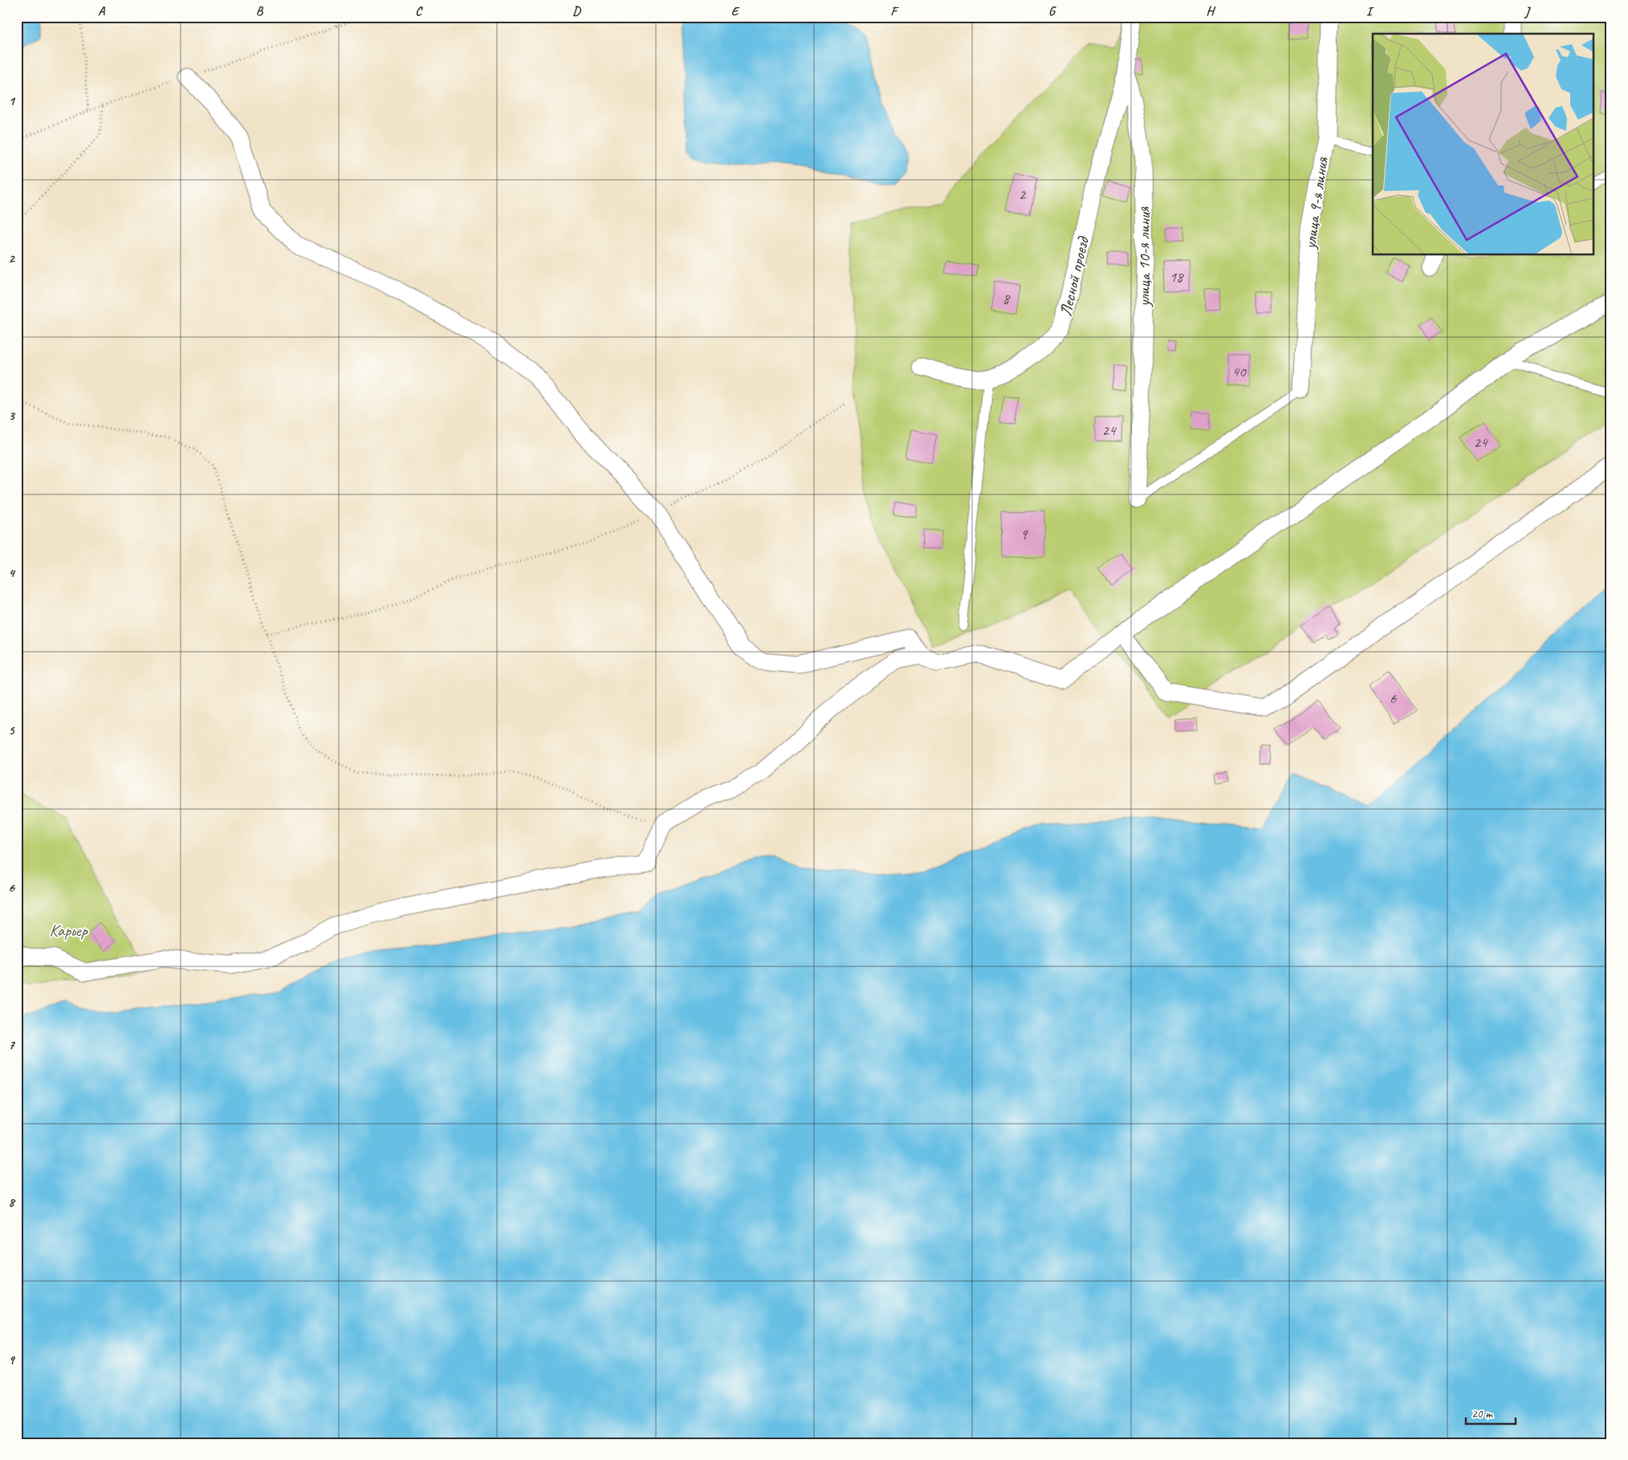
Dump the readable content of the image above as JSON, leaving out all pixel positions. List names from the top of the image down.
{
  "streets": {
    "street": ["улица 9-я линия", "улица 10-я линия", "Лесной проезд"]
  },
  "crossings": [
    ["улица 10-я линия", "Лесной проезд"]
  ],
  "parks": ["Карьер"],
  "house_numbers": [
    "2",
    "18",
    "8",
    "40",
    "24",
    "24",
    "9",
    "6"
  ],
  "scale_bar": "20 m",
  "grid": {
    "columns": [
      "A",
      "B",
      "C",
      "D",
      "E",
      "F",
      "G",
      "H",
      "I",
      "J"
    ],
    "rows": [
      "1",
      "2",
      "3",
      "4",
      "5",
      "6",
      "7",
      "8",
      "9"
    ]
  }
}
